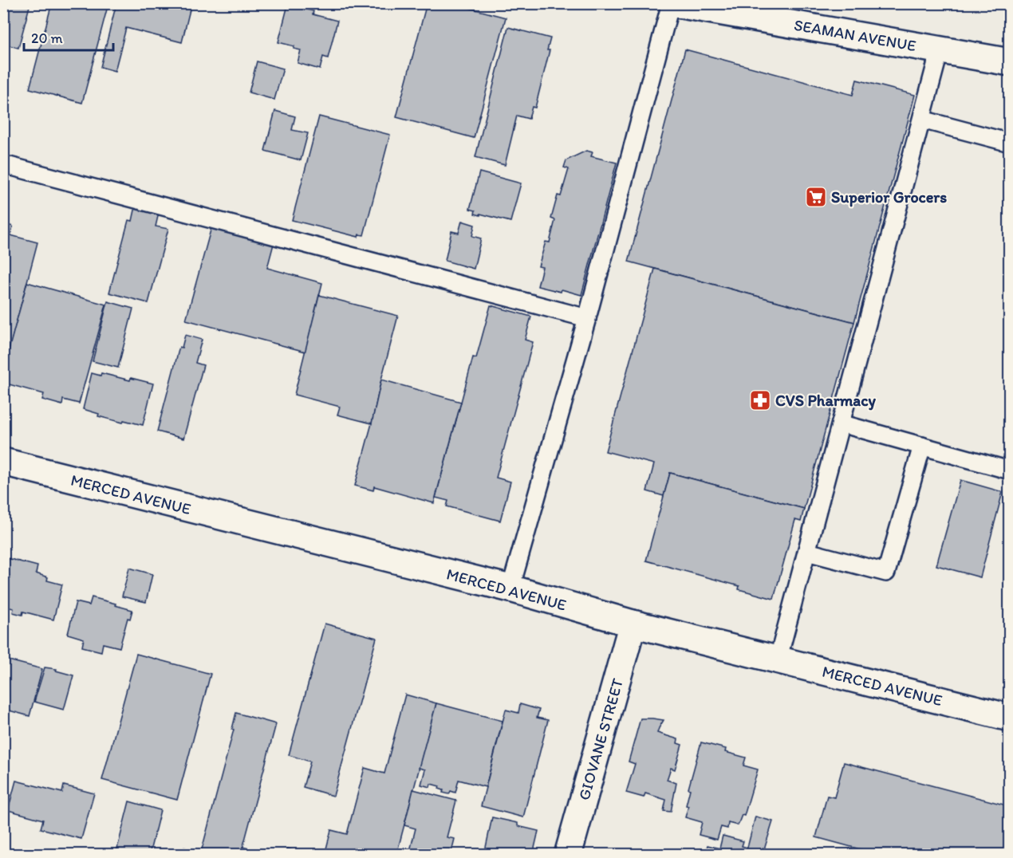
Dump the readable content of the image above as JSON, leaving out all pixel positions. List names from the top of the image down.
{
  "streets": {
    "street": ["SEAMAN AVENUE", "MERCED AVENUE", "GIOVANE STREET"]
  },
  "crossings": [
    ["MERCED AVENUE", "GIOVANE STREET"]
  ],
  "places": {
    "supermarket": ["Superior Grocers"],
    "pharmacy": ["CVS Pharmacy"]
  },
  "scale_bar": "20 m"
}
